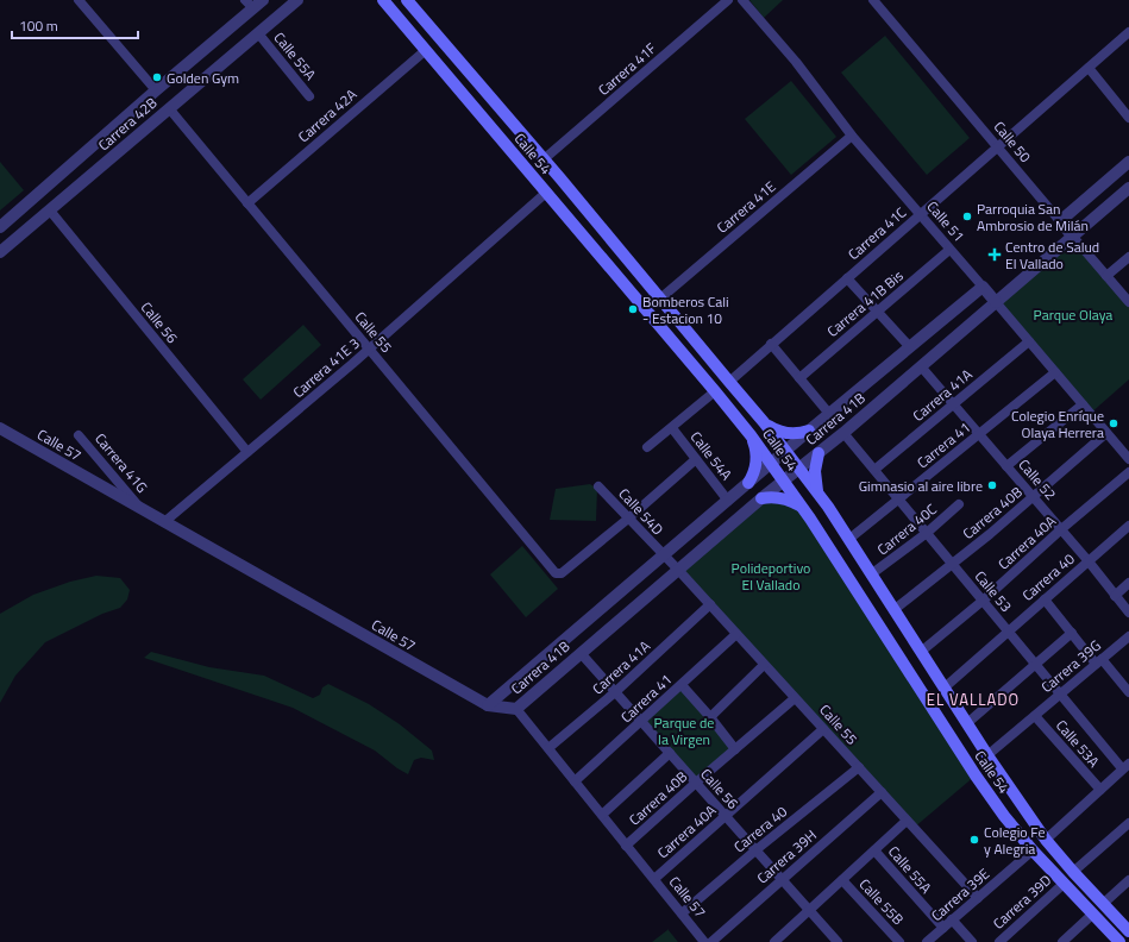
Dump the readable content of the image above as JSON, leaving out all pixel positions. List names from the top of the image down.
{
  "streets": {
    "main road": ["Calle 54"],
    "street": [
      "Calle 55A",
      "Carrera 41F",
      "Carrera 42A",
      "Carrera 42B",
      "Calle 50",
      "Carrera 41E",
      "Calle 51",
      "Carrera 41C",
      "Carrera 41B Bis",
      "Calle 56",
      "Calle 55",
      "Carrera 41E 3",
      "Carrera 41A",
      "Carrera 41B",
      "Calle 57",
      "Carrera 41",
      "Calle 54A",
      "Carrera 41G",
      "Calle 52",
      "Calle 54D",
      "Carrera 40B",
      "Carrera 40C",
      "Carrera 40A",
      "Carrera 40",
      "Calle 53",
      "Carrera 39G",
      "Calle 53A",
      "Carrera 39H",
      "Carrera 39E",
      "Calle 55B",
      "Carrera 39D"
    ]
  },
  "crossings": [
    ["Calle 55A", "Carrera 42B"],
    ["Calle 55A", "Carrera 39E"],
    ["Carrera 41F", "Calle 54"],
    ["Carrera 42A", "Calle 54"],
    ["Carrera 42A", "Calle 55"],
    ["Carrera 42B", "Calle 56"],
    ["Carrera 42B", "Calle 55"],
    ["Calle 50", "Carrera 41C"],
    ["Calle 50", "Carrera 41B"],
    ["Calle 54", "Carrera 41E"],
    ["Calle 54", "Carrera 41C"],
    ["Calle 54", "Carrera 41E 3"],
    ["Calle 54", "Carrera 41B"],
    ["Calle 54", "Carrera 41"],
    ["Calle 54", "Carrera 40B"],
    ["Calle 54", "Carrera 40C"],
    ["Calle 54", "Carrera 40A"],
    ["Calle 54", "Carrera 40"],
    ["Calle 54", "Carrera 39G"],
    ["Calle 54", "Carrera 39E"],
    ["Calle 54", "Carrera 39D"],
    ["Carrera 41E", "Calle 51"],
    ["Calle 51", "Carrera 41C"],
    ["Calle 51", "Carrera 41B Bis"],
    ["Calle 51", "Carrera 41A"],
    ["Calle 51", "Carrera 41B"],
    ["Calle 51", "Carrera 41"],
    ["Calle 51", "Carrera 40B"],
    ["Calle 56", "Carrera 41E 3"],
    ["Calle 56", "Carrera 41A"],
    ["Calle 56", "Carrera 41B"],
    ["Calle 56", "Carrera 41"],
    ["Calle 56", "Carrera 40B"],
    ["Calle 56", "Carrera 40A"],
    ["Calle 56", "Carrera 40"],
    ["Calle 56", "Carrera 39H"],
    ["Calle 55", "Carrera 41E 3"],
    ["Calle 55", "Carrera 41A"],
    ["Calle 55", "Carrera 41B"],
    ["Calle 55", "Carrera 41"],
    ["Calle 55", "Calle 54D"],
    ["Calle 55", "Carrera 40B"],
    ["Calle 55", "Carrera 40A"],
    ["Calle 55", "Carrera 40"],
    ["Calle 55", "Carrera 39H"],
    ["Calle 55", "Carrera 39E"],
    ["Carrera 41E 3", "Calle 57"],
    ["Carrera 41A", "Calle 57"],
    ["Carrera 41A", "Calle 52"],
    ["Carrera 41A", "Calle 53"],
    ["Carrera 41B", "Calle 57"],
    ["Carrera 41B", "Calle 54A"],
    ["Carrera 41B", "Calle 52"],
    ["Carrera 41B", "Calle 54D"],
    ["Carrera 41B", "Calle 53"],
    ["Calle 57", "Carrera 41"],
    ["Calle 57", "Carrera 41G"],
    ["Calle 57", "Carrera 40B"],
    ["Calle 57", "Carrera 40A"],
    ["Calle 57", "Carrera 40"],
    ["Carrera 41", "Calle 52"],
    ["Carrera 41", "Calle 53"],
    ["Calle 52", "Carrera 40B"],
    ["Calle 52", "Carrera 40A"],
    ["Calle 52", "Carrera 40"],
    ["Carrera 40B", "Calle 53"],
    ["Carrera 40C", "Calle 53"],
    ["Carrera 40A", "Calle 53"],
    ["Carrera 40", "Calle 53"],
    ["Calle 53", "Carrera 39G"],
    ["Carrera 39G", "Calle 53A"]
  ],
  "districts": ["EL VALLADO"],
  "parks": ["Parque Olaya", "Polideportivo El Vallado", "Parque de la Virgen"],
  "places": {
    "other": [
      "Golden Gym",
      "Parroquia San Ambrosio de Milán",
      "Bomberos Cali - Estacion 10",
      "Colegio Enríque Olaya Herrera",
      "Gimnasio al aire libre",
      "Colegio Fe y Alegria"
    ],
    "health": ["Centro de Salud El Vallado"]
  },
  "scale_bar": "100 m"
}
